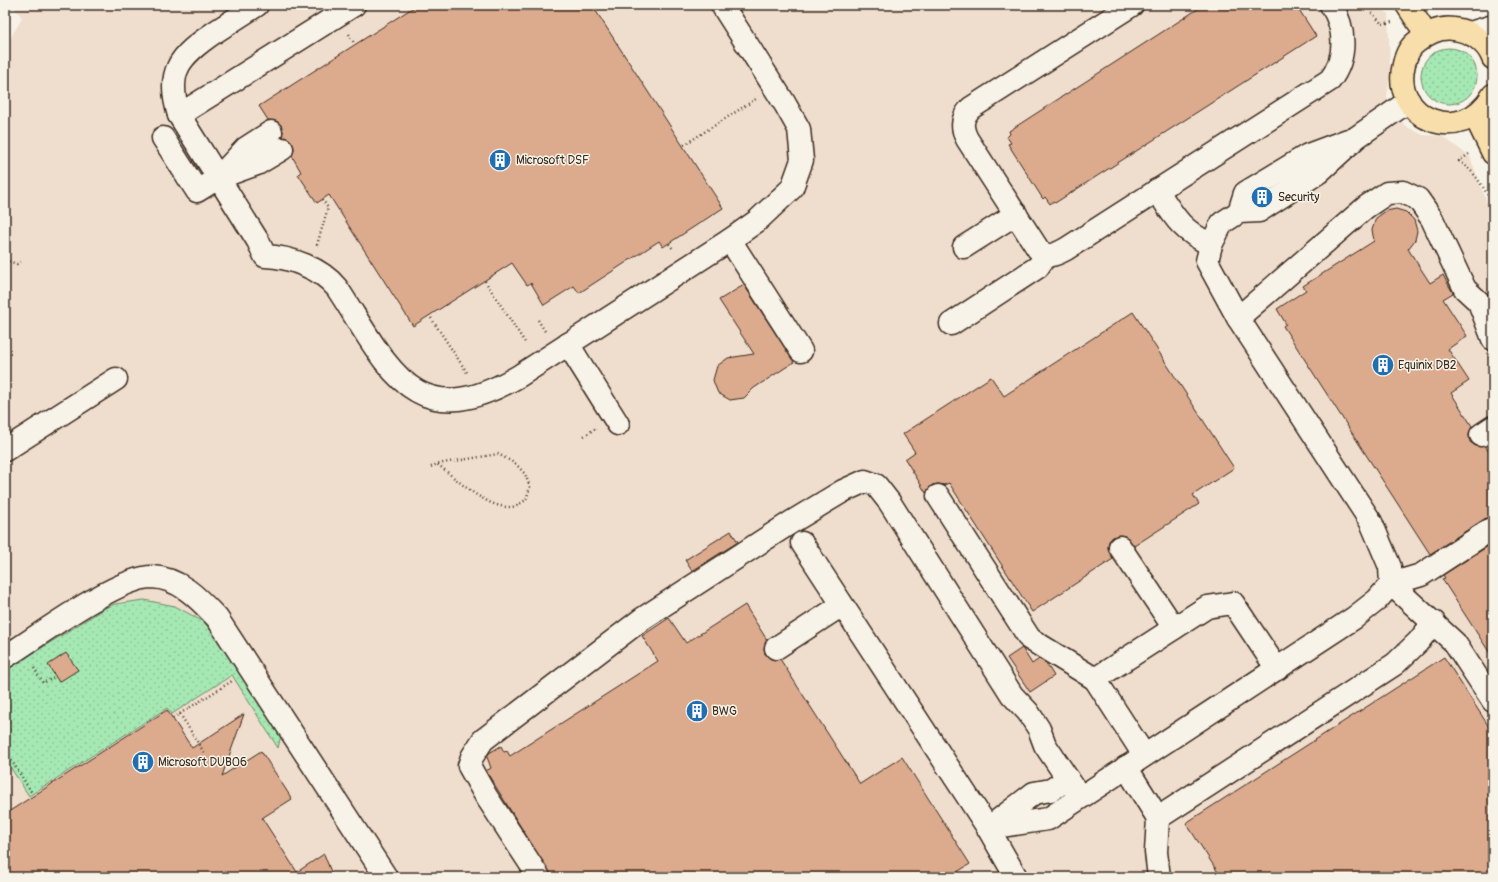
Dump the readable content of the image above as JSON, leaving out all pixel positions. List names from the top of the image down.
{
  "places": {
    "building": [
      "Microsoft DSF",
      "Security",
      "Equinix DB2",
      "BWG",
      "Microsoft DUB06"
    ]
  }
}
